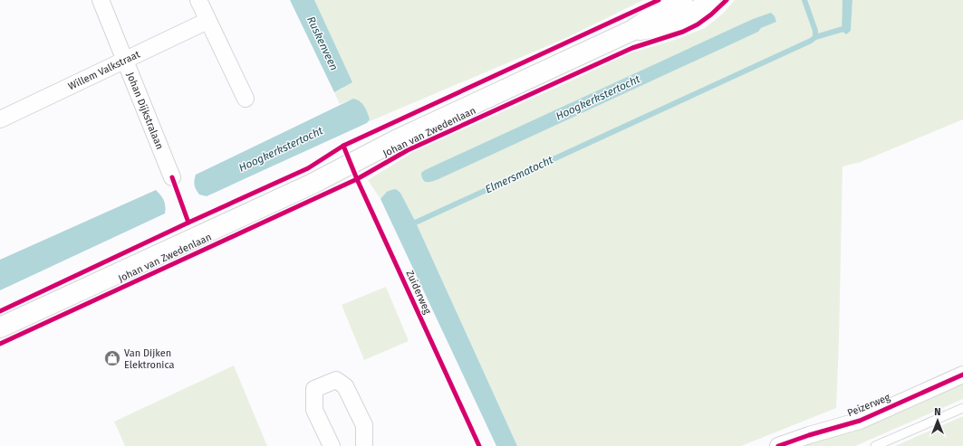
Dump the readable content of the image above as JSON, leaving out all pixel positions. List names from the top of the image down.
{
  "streets": {
    "main road": ["Johan van Zwedenlaan"],
    "street": ["Willem Valkstraat", "Johan Dijkstralaan", "Peizerweg"],
    "cycle path": ["Zuiderweg"]
  },
  "crossings": [
    ["Willem Valkstraat", "Johan Dijkstralaan"]
  ],
  "water": ["Ruskenveen", "Hoogkerkstertocht", "Elmersmatocht"],
  "places": {
    "shop": ["Van Dijken Elektronica"]
  },
  "north": "top"
}
